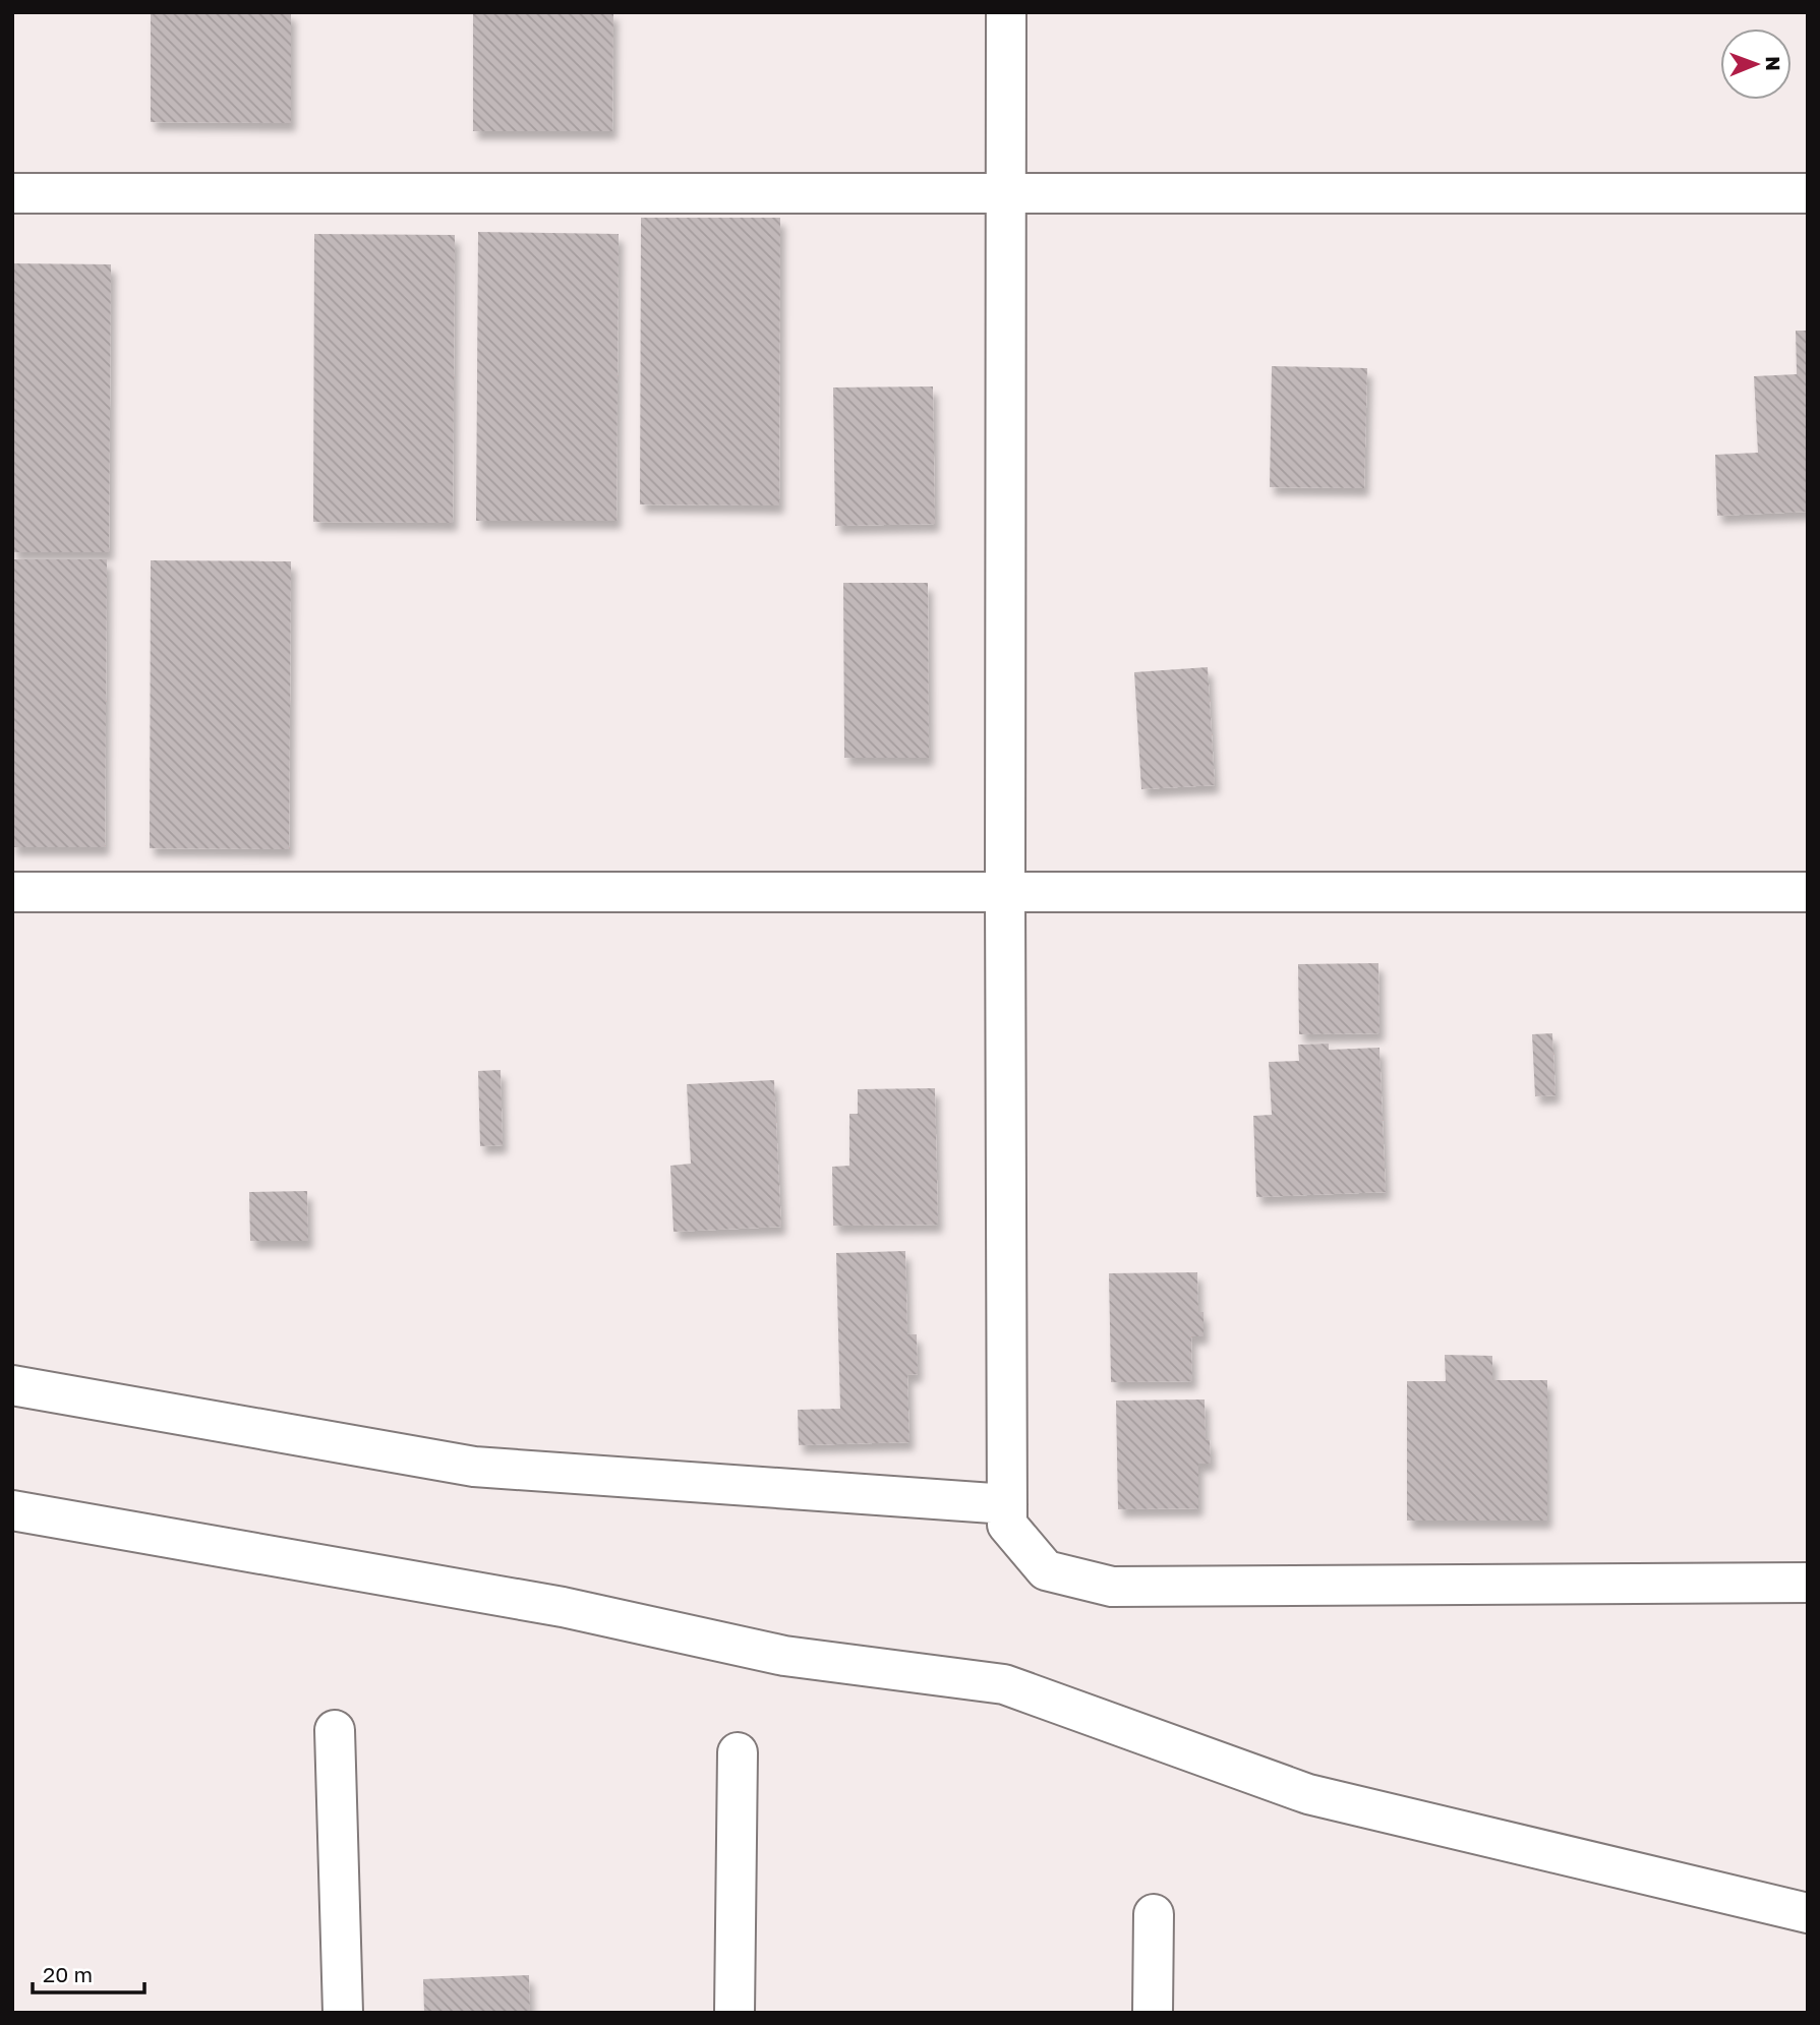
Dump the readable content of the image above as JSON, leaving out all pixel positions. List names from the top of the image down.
{
  "scale_bar": "20 m",
  "north": "right"
}
